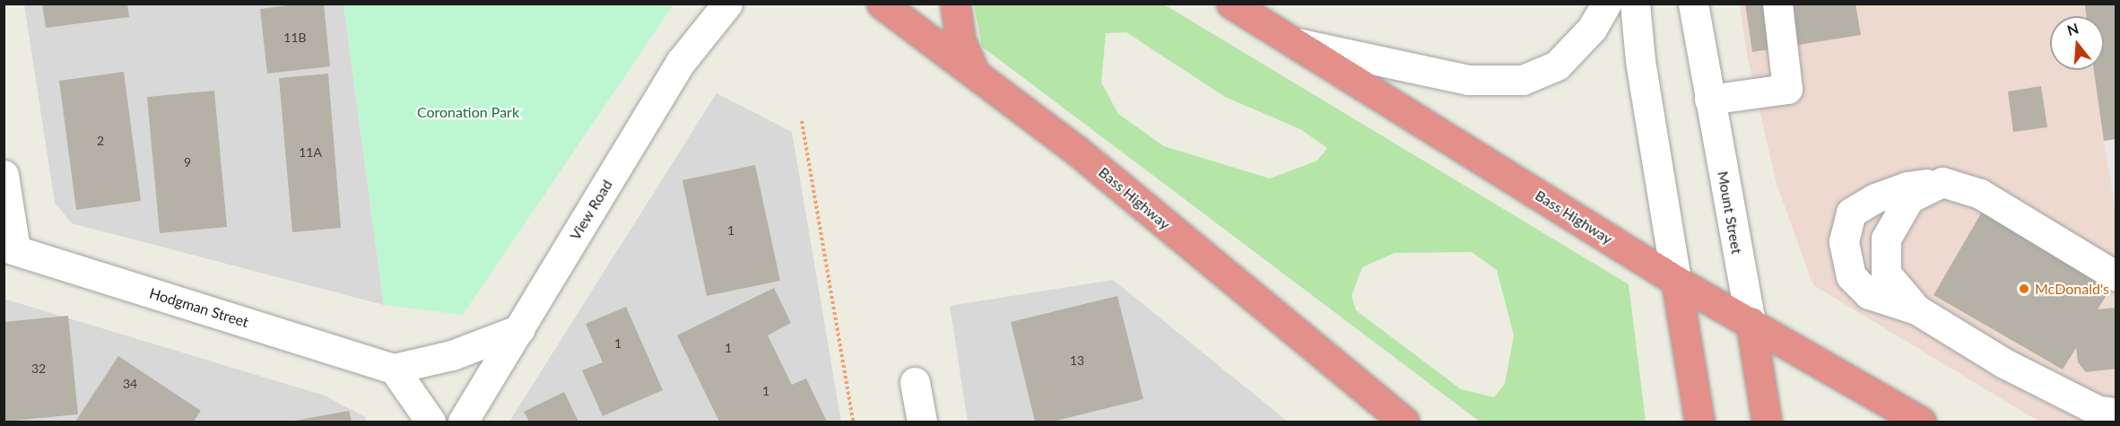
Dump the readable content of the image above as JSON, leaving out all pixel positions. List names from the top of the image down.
{
  "streets": {
    "highway": ["Bass Highway", "Mount Street"],
    "street": ["View Road", "Hodgman Street"]
  },
  "crossings": [
    ["Bass Highway", "Mount Street"]
  ],
  "parks": ["Coronation Park"],
  "places": ["McDonald's"],
  "house_numbers": [
    "11B",
    "2",
    "11A",
    "9",
    "1",
    "1",
    "1",
    "13",
    "32",
    "34",
    "1"
  ],
  "north": "top"
}
